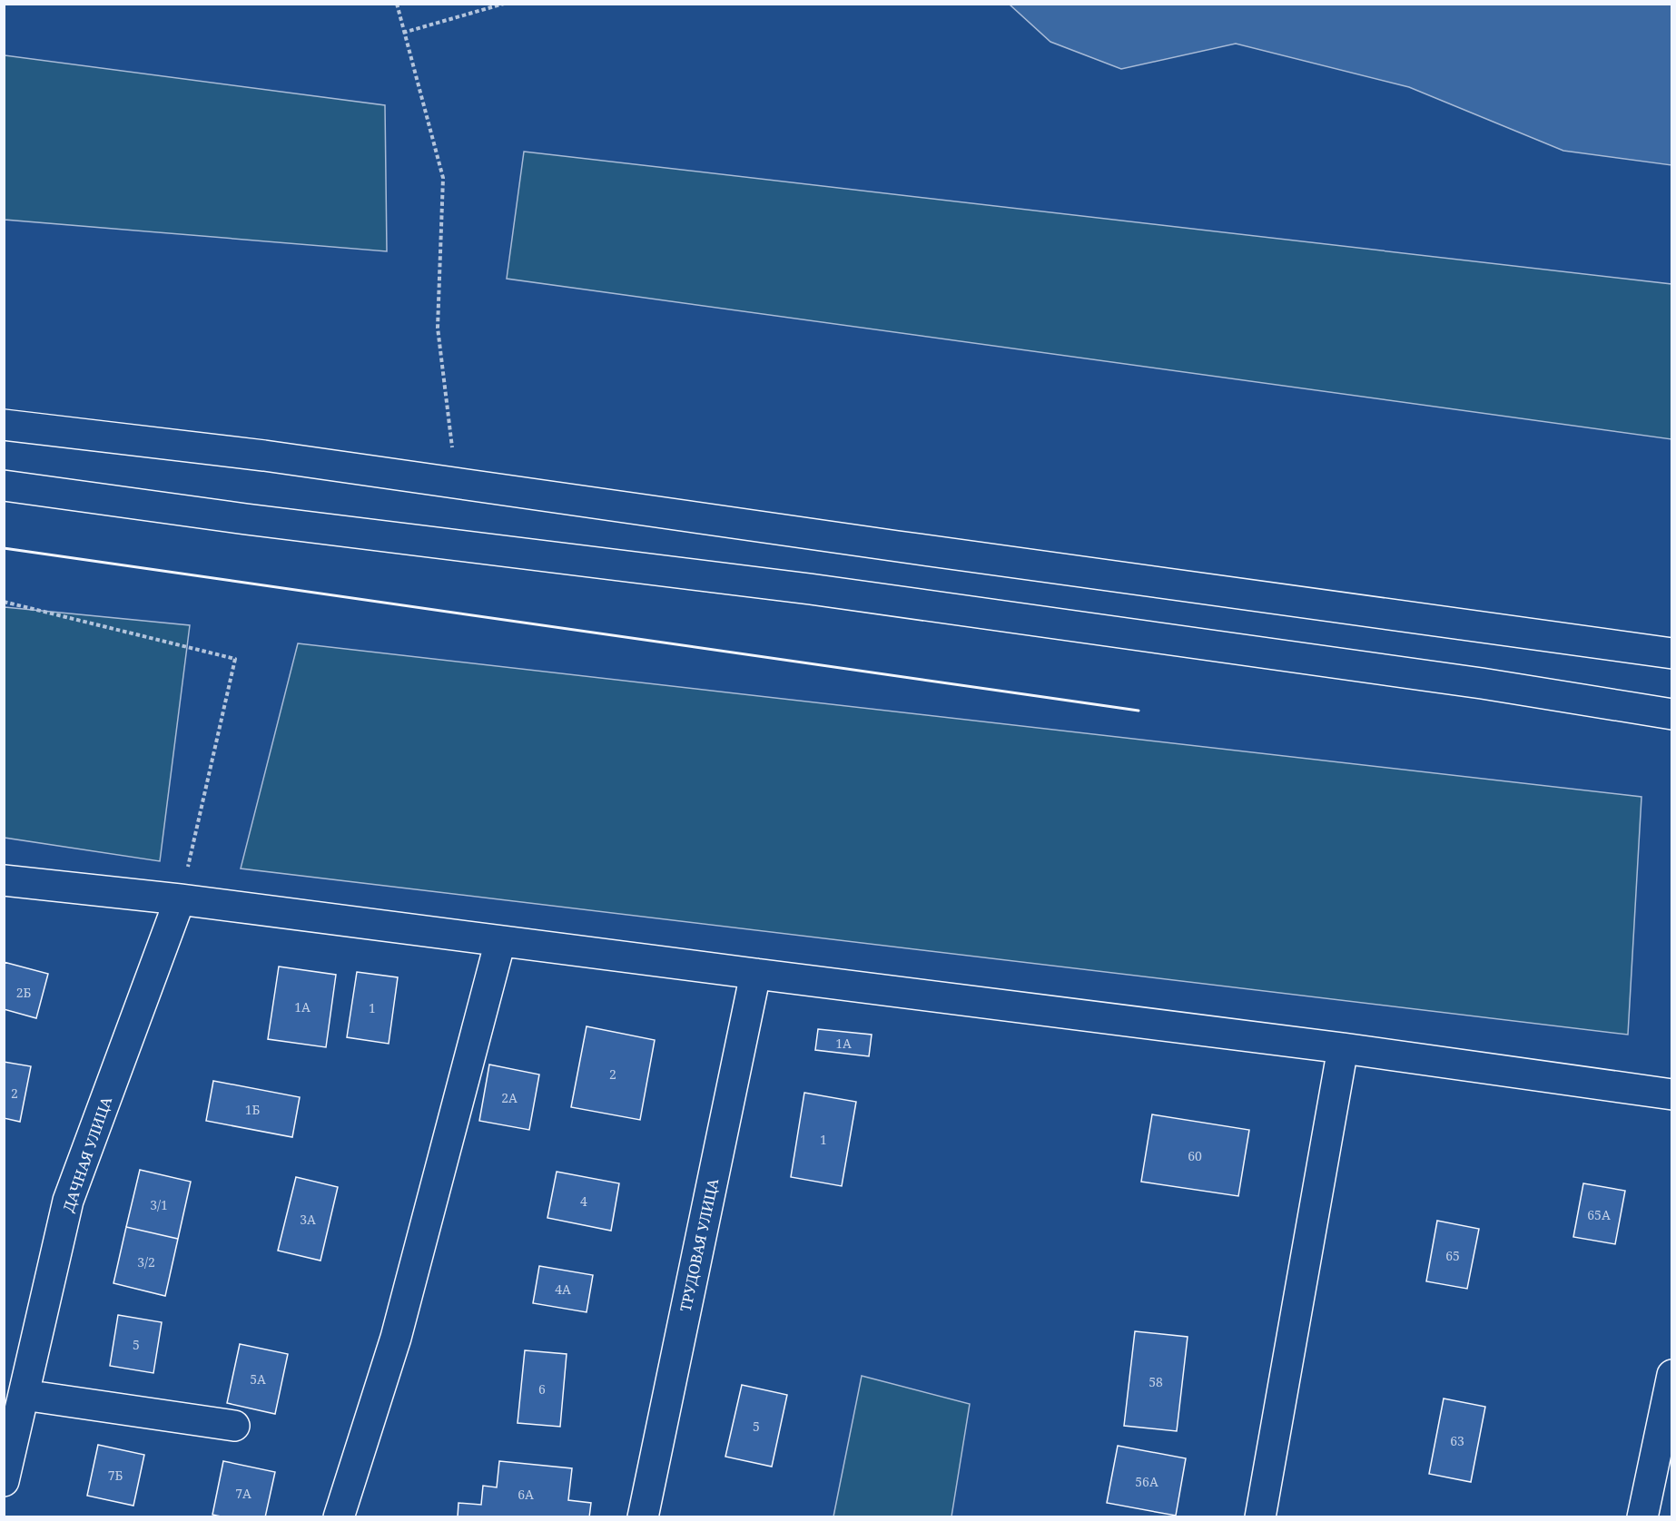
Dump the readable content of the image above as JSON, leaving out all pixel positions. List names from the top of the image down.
{
  "streets": {
    "street": ["ДАЧНАЯ УЛИЦА", "ТРУДОВАЯ УЛИЦА"]
  },
  "house_numbers": [
    "2Б",
    "1А",
    "1",
    "1А",
    "2",
    "2",
    "2А",
    "1Б",
    "1",
    "60",
    "4",
    "3/1",
    "65А",
    "3А",
    "65",
    "3/2",
    "4А",
    "5",
    "5А",
    "58",
    "6",
    "5",
    "63",
    "7Б",
    "56А",
    "7А",
    "6А"
  ]
}
